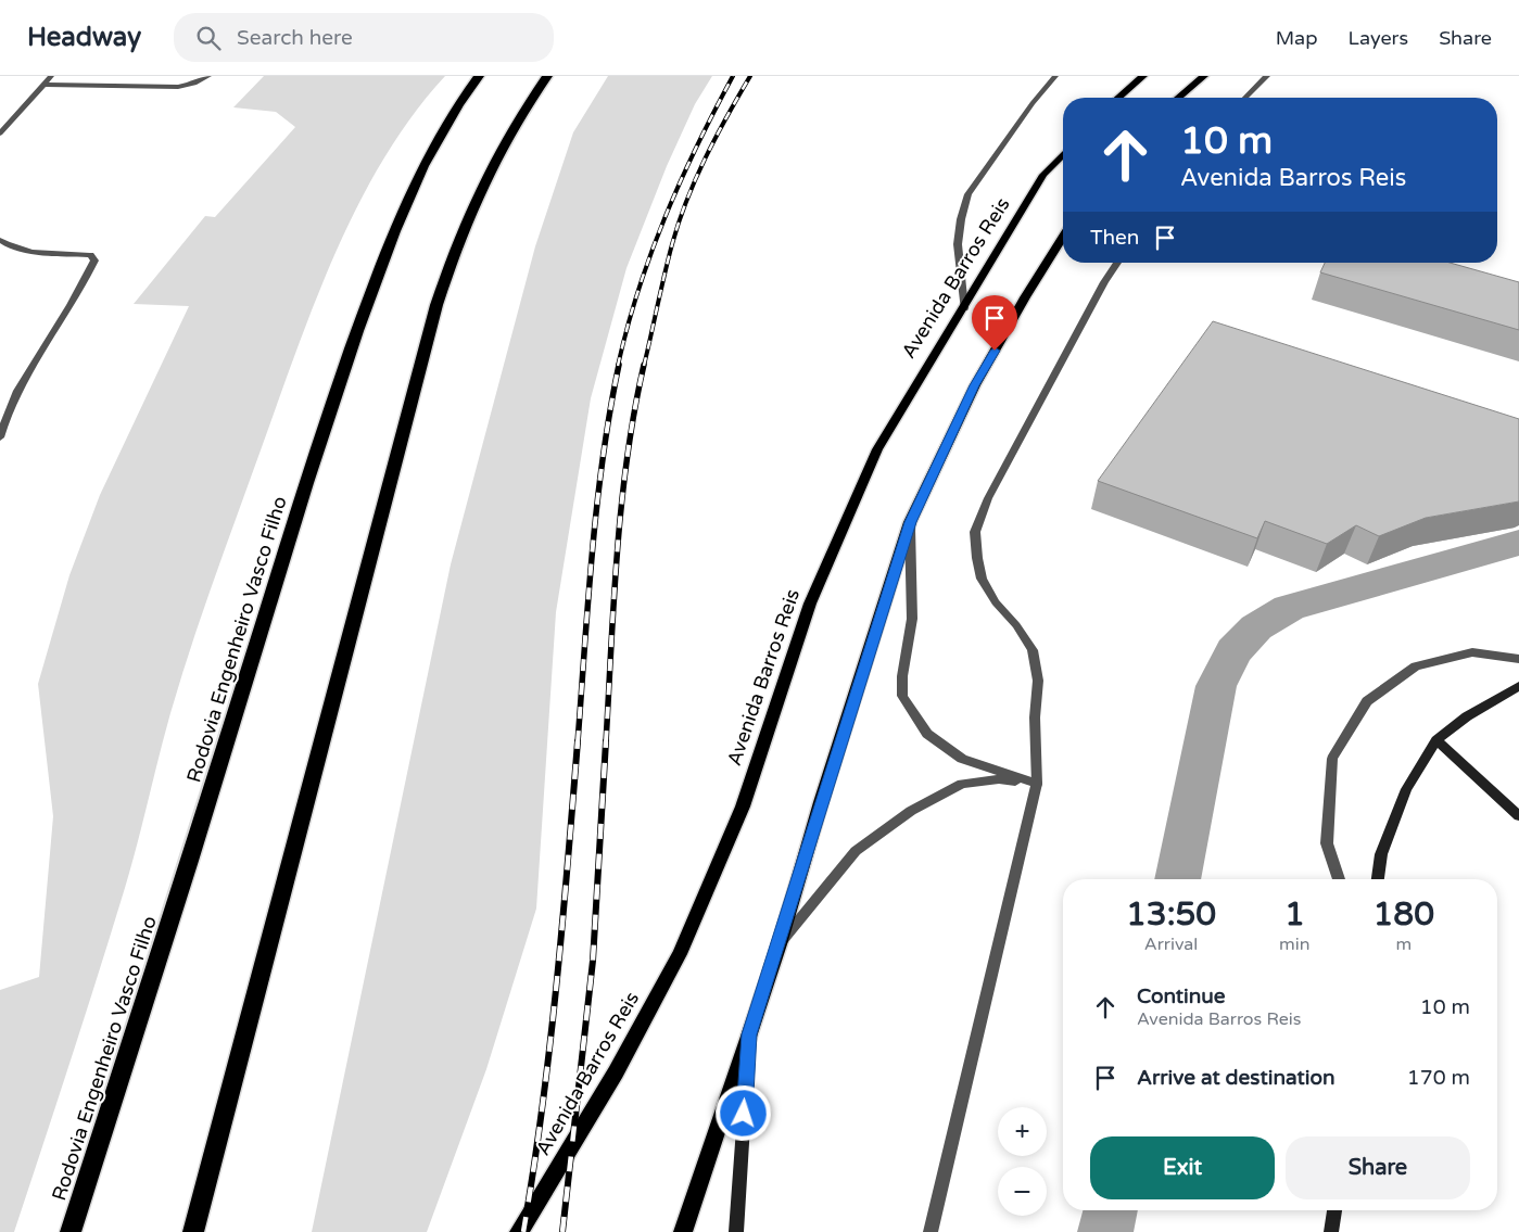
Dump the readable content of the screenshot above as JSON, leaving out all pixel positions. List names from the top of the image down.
{
  "streets": {
    "highway": ["Rodovia Engenheiro Vasco Filho"],
    "main road": ["Avenida Barros Reis"]
  },
  "page": {
    "header": "Headway",
    "search": "Search here",
    "nav": ["Map", "Layers", "Share"],
    "turn": ["10 m", "Avenida Barros Reis"],
    "then": "Then",
    "eta": [
      "13:50",
      "Arrival",
      "1",
      "min",
      "180",
      "m"
    ],
    "list": [
      {
        "name": "Continue",
        "note": "Avenida Barros Reis",
        "value": "10 m"
      },
      {
        "name": "Arrive at destination",
        "value": "170 m"
      }
    ],
    "map_buttons": ["+", "−"],
    "buttons": ["Exit", "Share"]
  }
}
